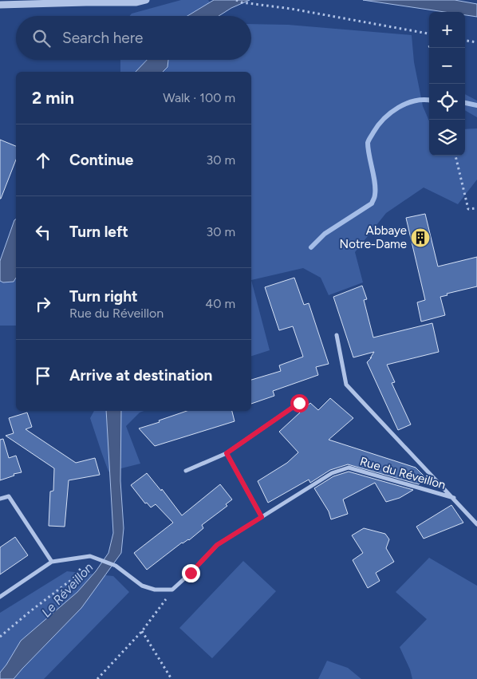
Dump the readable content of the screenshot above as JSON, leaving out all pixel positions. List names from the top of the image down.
{
  "streets": {
    "street": ["Rue du Réveillon"]
  },
  "water": ["Le Réveillon"],
  "places": {
    "building": ["Abbaye Notre-Dame"]
  },
  "page": {
    "map_buttons": ["+", "−"],
    "search": "Search here",
    "heading": ["2 min", "Walk · 100 m"],
    "list": [
      ["Continue", "30 m"],
      ["Turn left", "30 m"],
      ["Turn right", "Rue du Réveillon", "40 m"],
      "Arrive at destination"
    ]
  }
}
